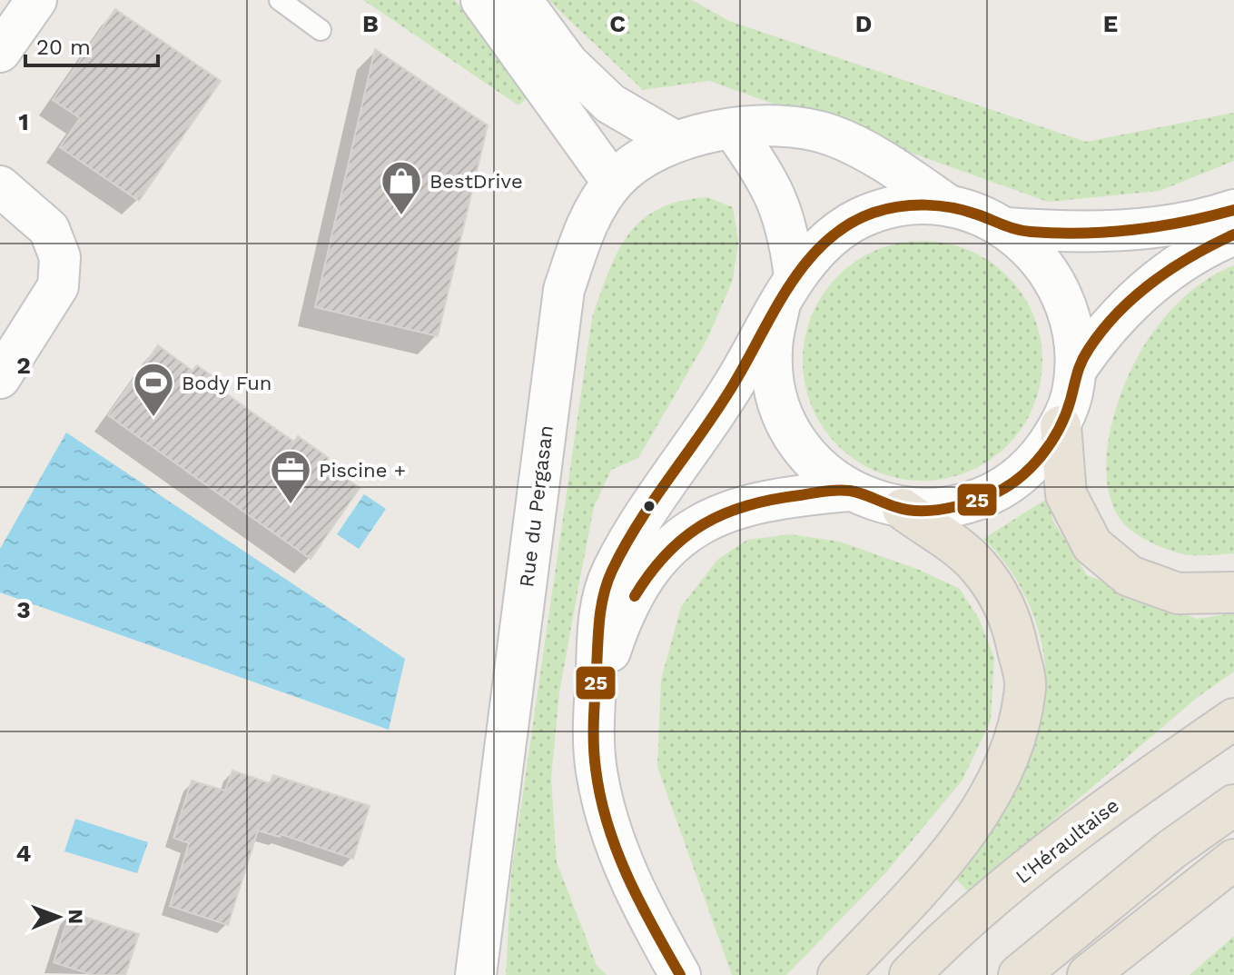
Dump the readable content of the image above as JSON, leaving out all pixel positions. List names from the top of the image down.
{
  "streets": {
    "highway": ["L'Héraultaise"],
    "street": ["Rue du Pergasan"]
  },
  "places": {
    "shop": ["BestDrive"],
    "sports": ["Body Fun"],
    "office": ["Piscine +"]
  },
  "lines": ["transit line 25"],
  "scale_bar": "20 m",
  "north": "right",
  "grid": {
    "columns": [
      "B",
      "C",
      "D",
      "E"
    ],
    "rows": [
      "1",
      "2",
      "3",
      "4"
    ]
  }
}
